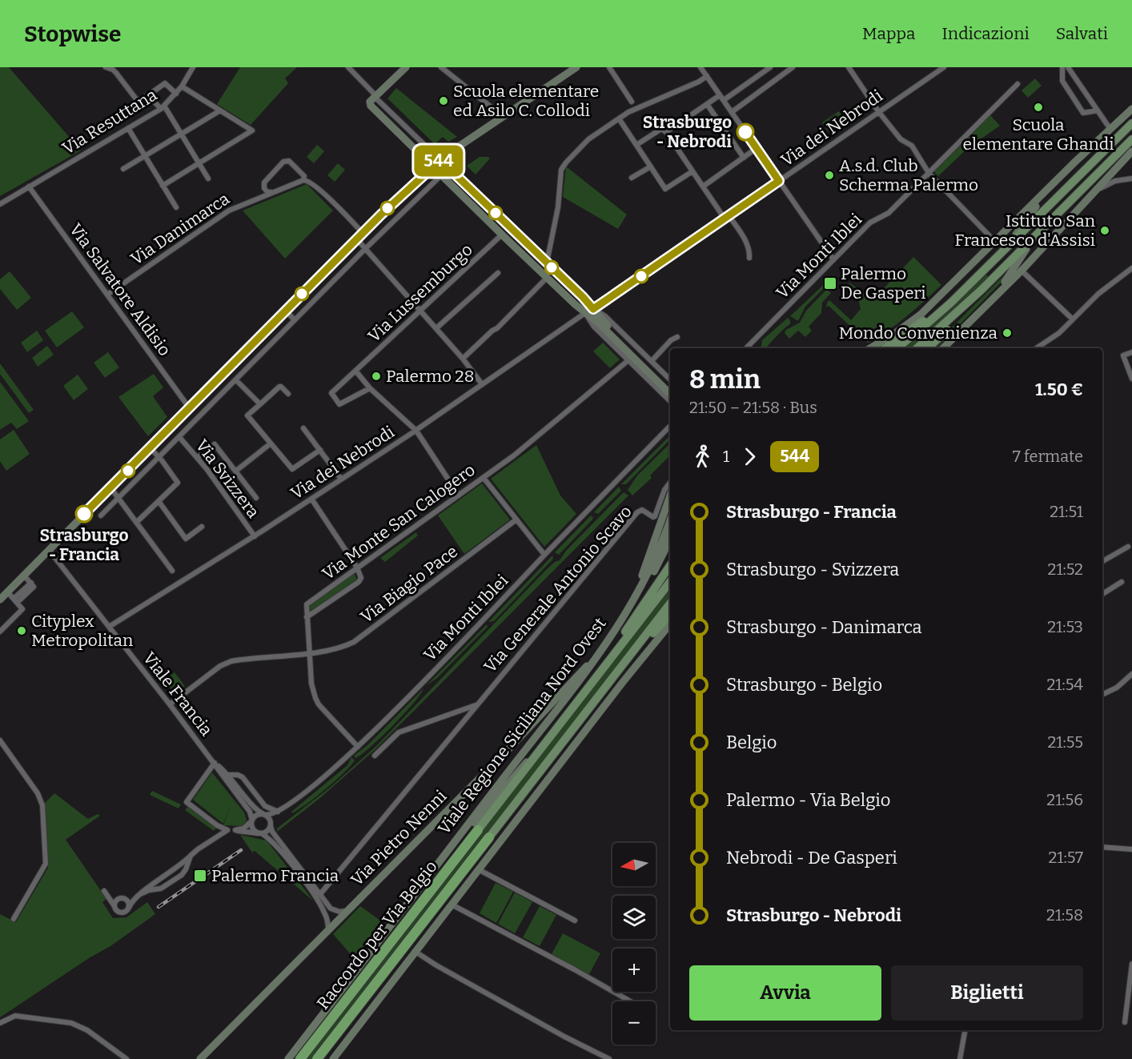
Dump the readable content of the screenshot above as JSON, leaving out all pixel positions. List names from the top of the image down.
{
  "streets": {
    "highway": ["Raccordo per Via Belgio"],
    "main road": ["Viale Regione Siciliana Nord Ovest"],
    "street": [
      "Via Resuttana",
      "Via dei Nebrodi",
      "Via Danimarca",
      "Via Monti Iblei",
      "Via Salvatore Aldisio",
      "Via Lussemburgo",
      "Via Svizzera",
      "Via Monte San Calogero",
      "Via Biagio Pace",
      "Via Generale Antonio Scavo",
      "Viale Francia",
      "Via Pietro Nenni"
    ]
  },
  "crossings": [
    ["Via Resuttana", "Via Salvatore Aldisio"],
    ["Via dei Nebrodi", "Via Svizzera"],
    ["Via dei Nebrodi", "Viale Francia"],
    ["Via Danimarca", "Via Salvatore Aldisio"],
    ["Via Monti Iblei", "Viale Francia"],
    ["Via Biagio Pace", "Viale Francia"],
    ["Viale Regione Siciliana Nord Ovest", "Via Pietro Nenni"],
    ["Viale Regione Siciliana Nord Ovest", "Raccordo per Via Belgio"]
  ],
  "places": {
    "other": [
      "Scuola elementare ed Asilo C. Collodi",
      "Scuola elementare Ghandi",
      "Strasburgo - Nebrodi",
      "A.s.d. Club Scherma Palermo",
      "Istituto San Francesco d'Assisi",
      "Mondo Convenienza",
      "Palermo 28",
      "Strasburgo - Francia",
      "Cityplex Metropolitan"
    ],
    "transit": ["Palermo De Gasperi", "Palermo Francia"]
  },
  "lines": ["bus line 544"],
  "north": "left",
  "page": {
    "header": "Stopwise",
    "nav": ["Mappa", "Indicazioni", "Salvati"],
    "on_map": "544",
    "heading": ["8 min", "21:50 – 21:58 · Bus", "1.50 €"],
    "legs": ["1", "544", "7 fermate"],
    "list": [
      {
        "name": "Strasburgo - Francia",
        "value": "21:51"
      },
      {
        "name": "Strasburgo - Svizzera",
        "value": "21:52"
      },
      {
        "name": "Strasburgo - Danimarca",
        "value": "21:53"
      },
      {
        "name": "Strasburgo - Belgio",
        "value": "21:54"
      },
      {
        "name": "Belgio",
        "value": "21:55"
      },
      {
        "name": "Palermo - Via Belgio",
        "value": "21:56"
      },
      {
        "name": "Nebrodi - De Gasperi",
        "value": "21:57"
      },
      {
        "name": "Strasburgo - Nebrodi",
        "value": "21:58"
      }
    ],
    "map_buttons": ["+", "−"],
    "buttons": ["Avvia", "Biglietti"]
  }
}
